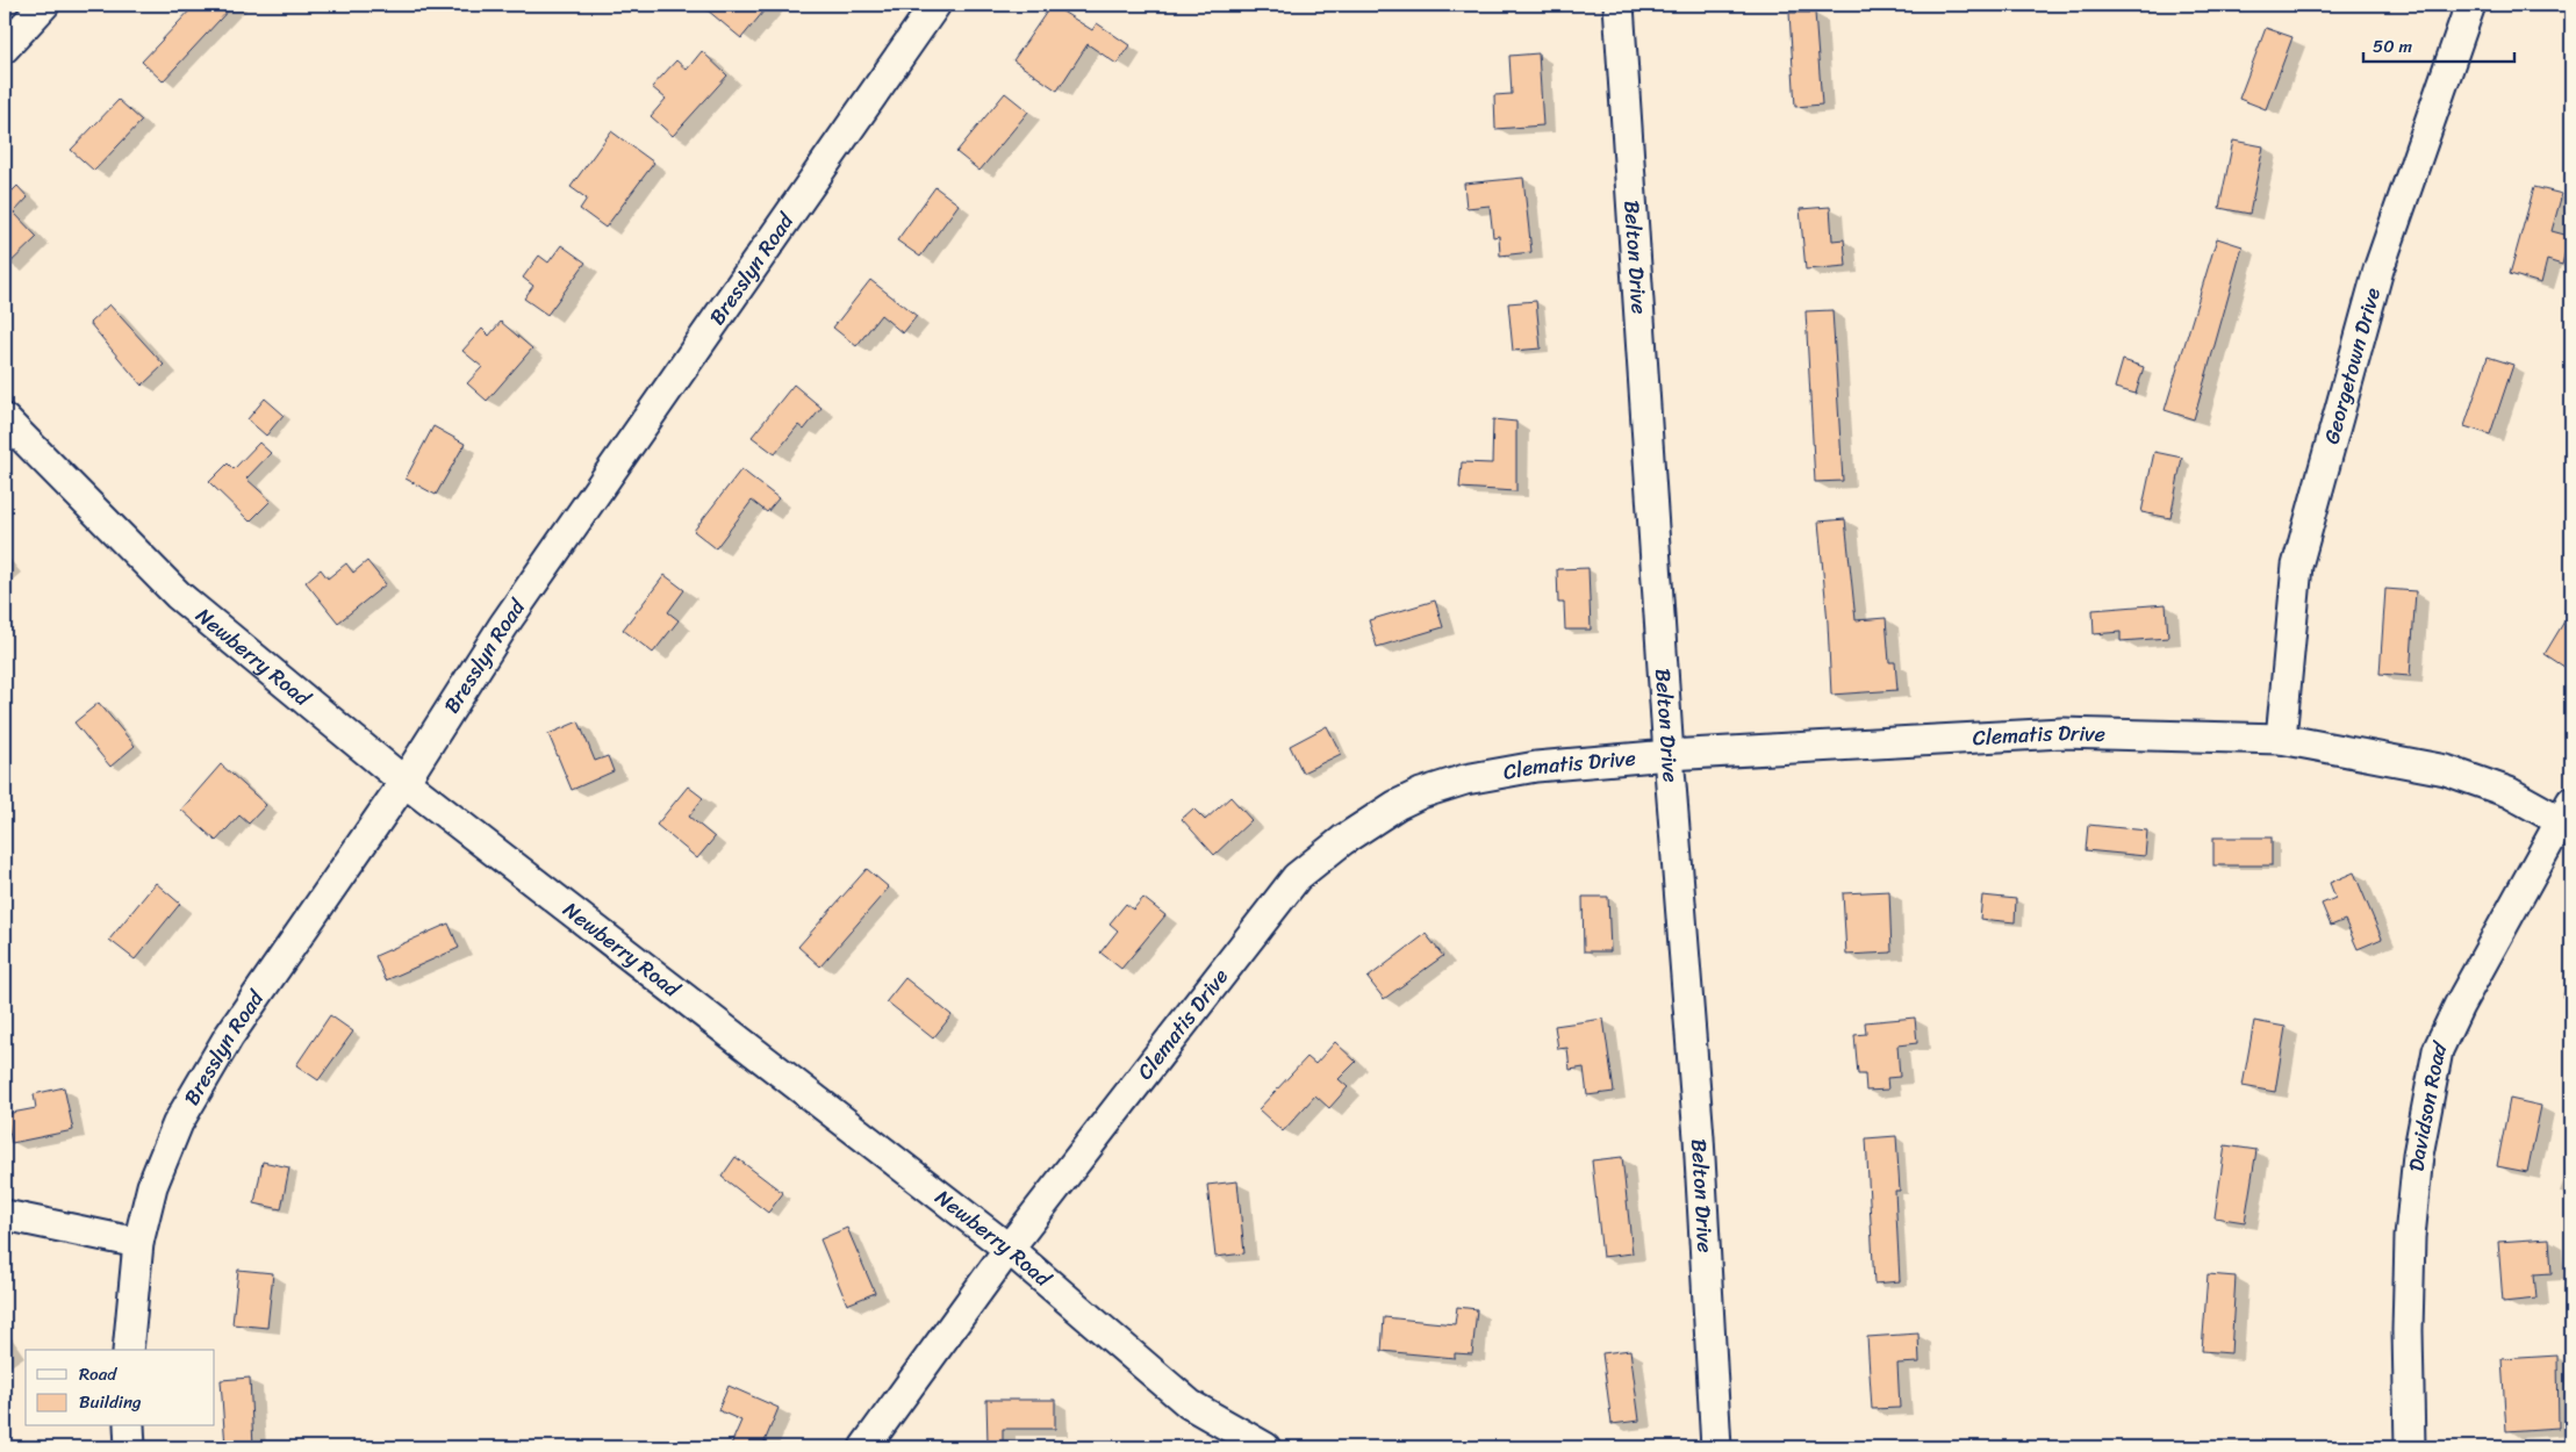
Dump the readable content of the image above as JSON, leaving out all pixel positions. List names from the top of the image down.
{
  "streets": {
    "street": [
      "Belton Drive",
      "Bresslyn Road",
      "Georgetown Drive",
      "Newberry Road",
      "Clematis Drive",
      "Davidson Road"
    ]
  },
  "crossings": [
    ["Belton Drive", "Clematis Drive"],
    ["Bresslyn Road", "Newberry Road"],
    ["Georgetown Drive", "Clematis Drive"],
    ["Newberry Road", "Clematis Drive"],
    ["Clematis Drive", "Davidson Road"]
  ],
  "legend": ["Road", "Building"],
  "scale_bar": "50 m"
}
